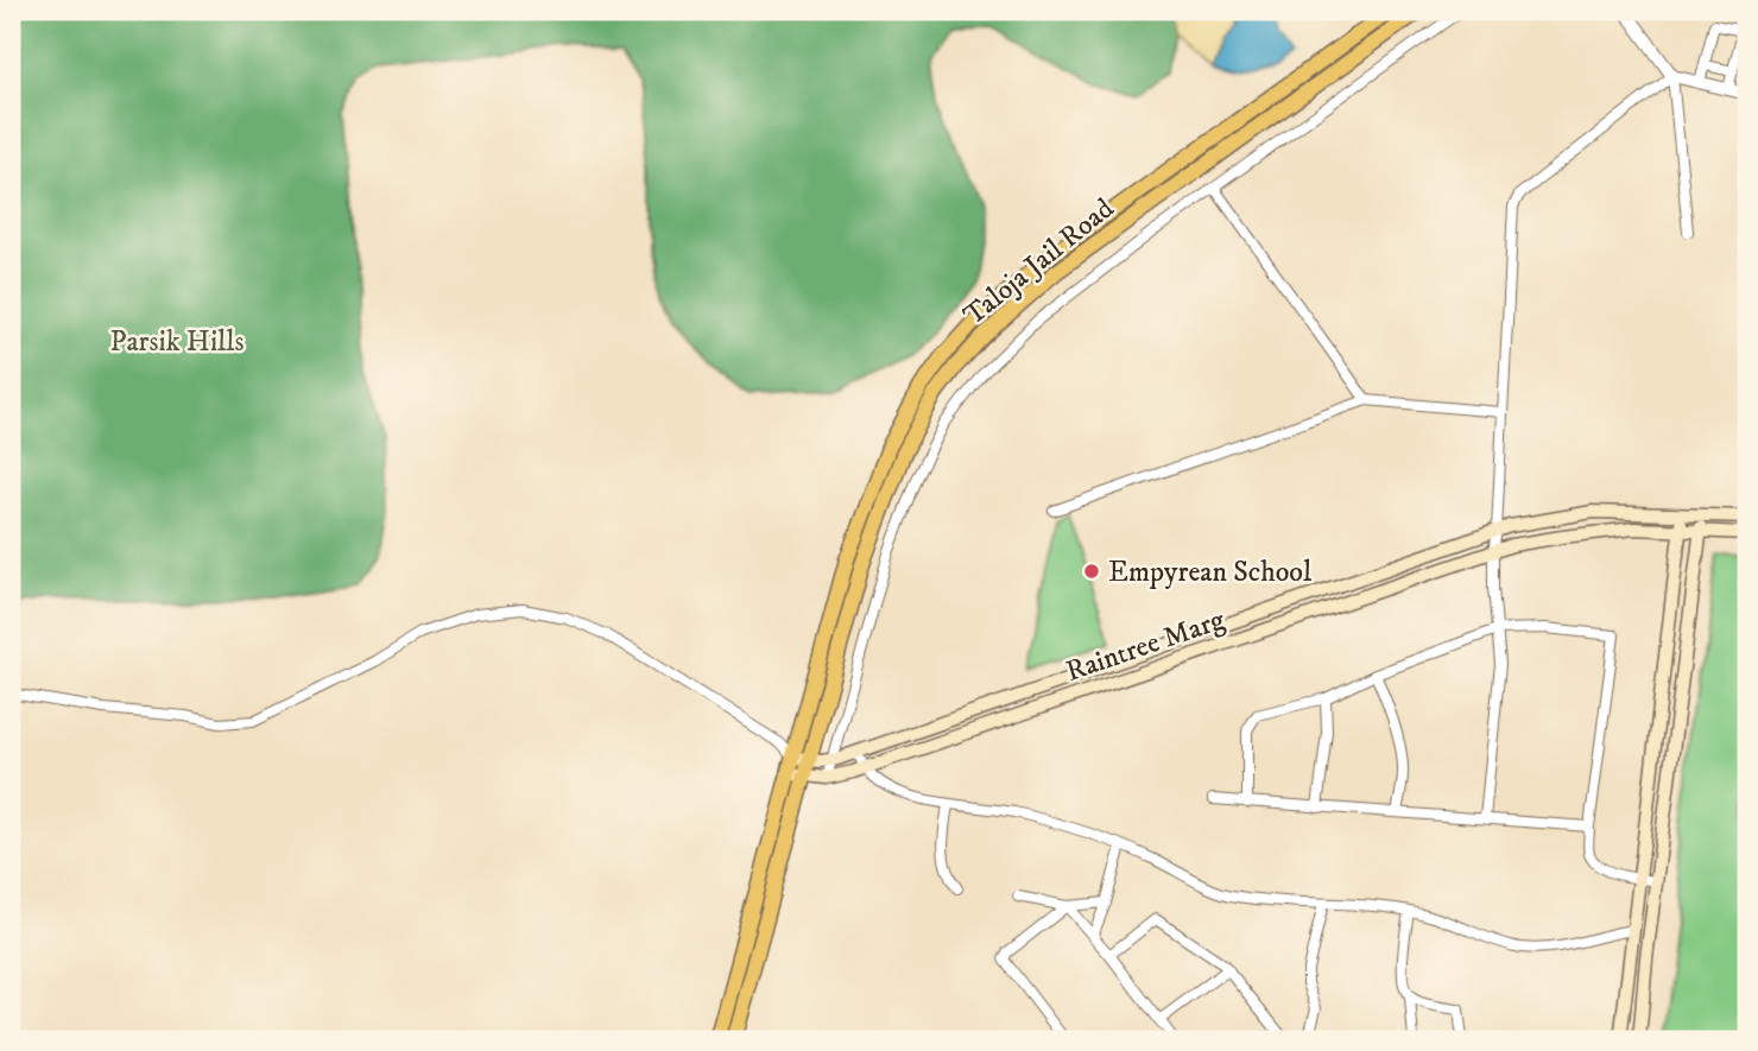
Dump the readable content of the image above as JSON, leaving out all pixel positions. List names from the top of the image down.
{
  "streets": {
    "main road": ["Taloja Jail Road", "Raintree Marg"]
  },
  "crossings": [
    ["Taloja Jail Road", "Raintree Marg"]
  ],
  "parks": ["Parsik Hills"],
  "places": ["Empyrean School"]
}
